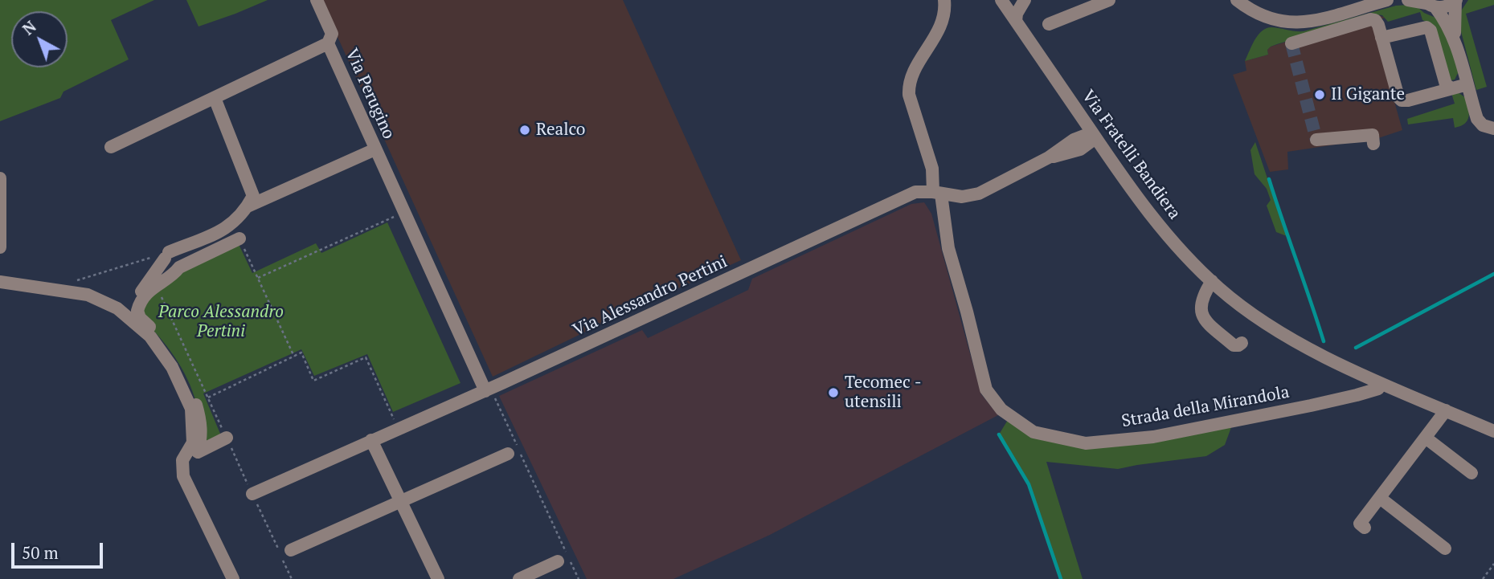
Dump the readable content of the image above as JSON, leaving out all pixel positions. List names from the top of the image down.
{
  "streets": {
    "street": [
      "Via Perugino",
      "Via Fratelli Bandiera",
      "Via Alessandro Pertini",
      "Strada della Mirandola"
    ]
  },
  "crossings": [
    ["Via Perugino", "Via Alessandro Pertini"],
    ["Via Fratelli Bandiera", "Via Alessandro Pertini"],
    ["Via Alessandro Pertini", "Strada della Mirandola"]
  ],
  "parks": ["Parco Alessandro Pertini"],
  "places": ["Il Gigante", "Realco", "Tecomec - utensili"],
  "scale_bar": "50 m",
  "north": "top left"
}
